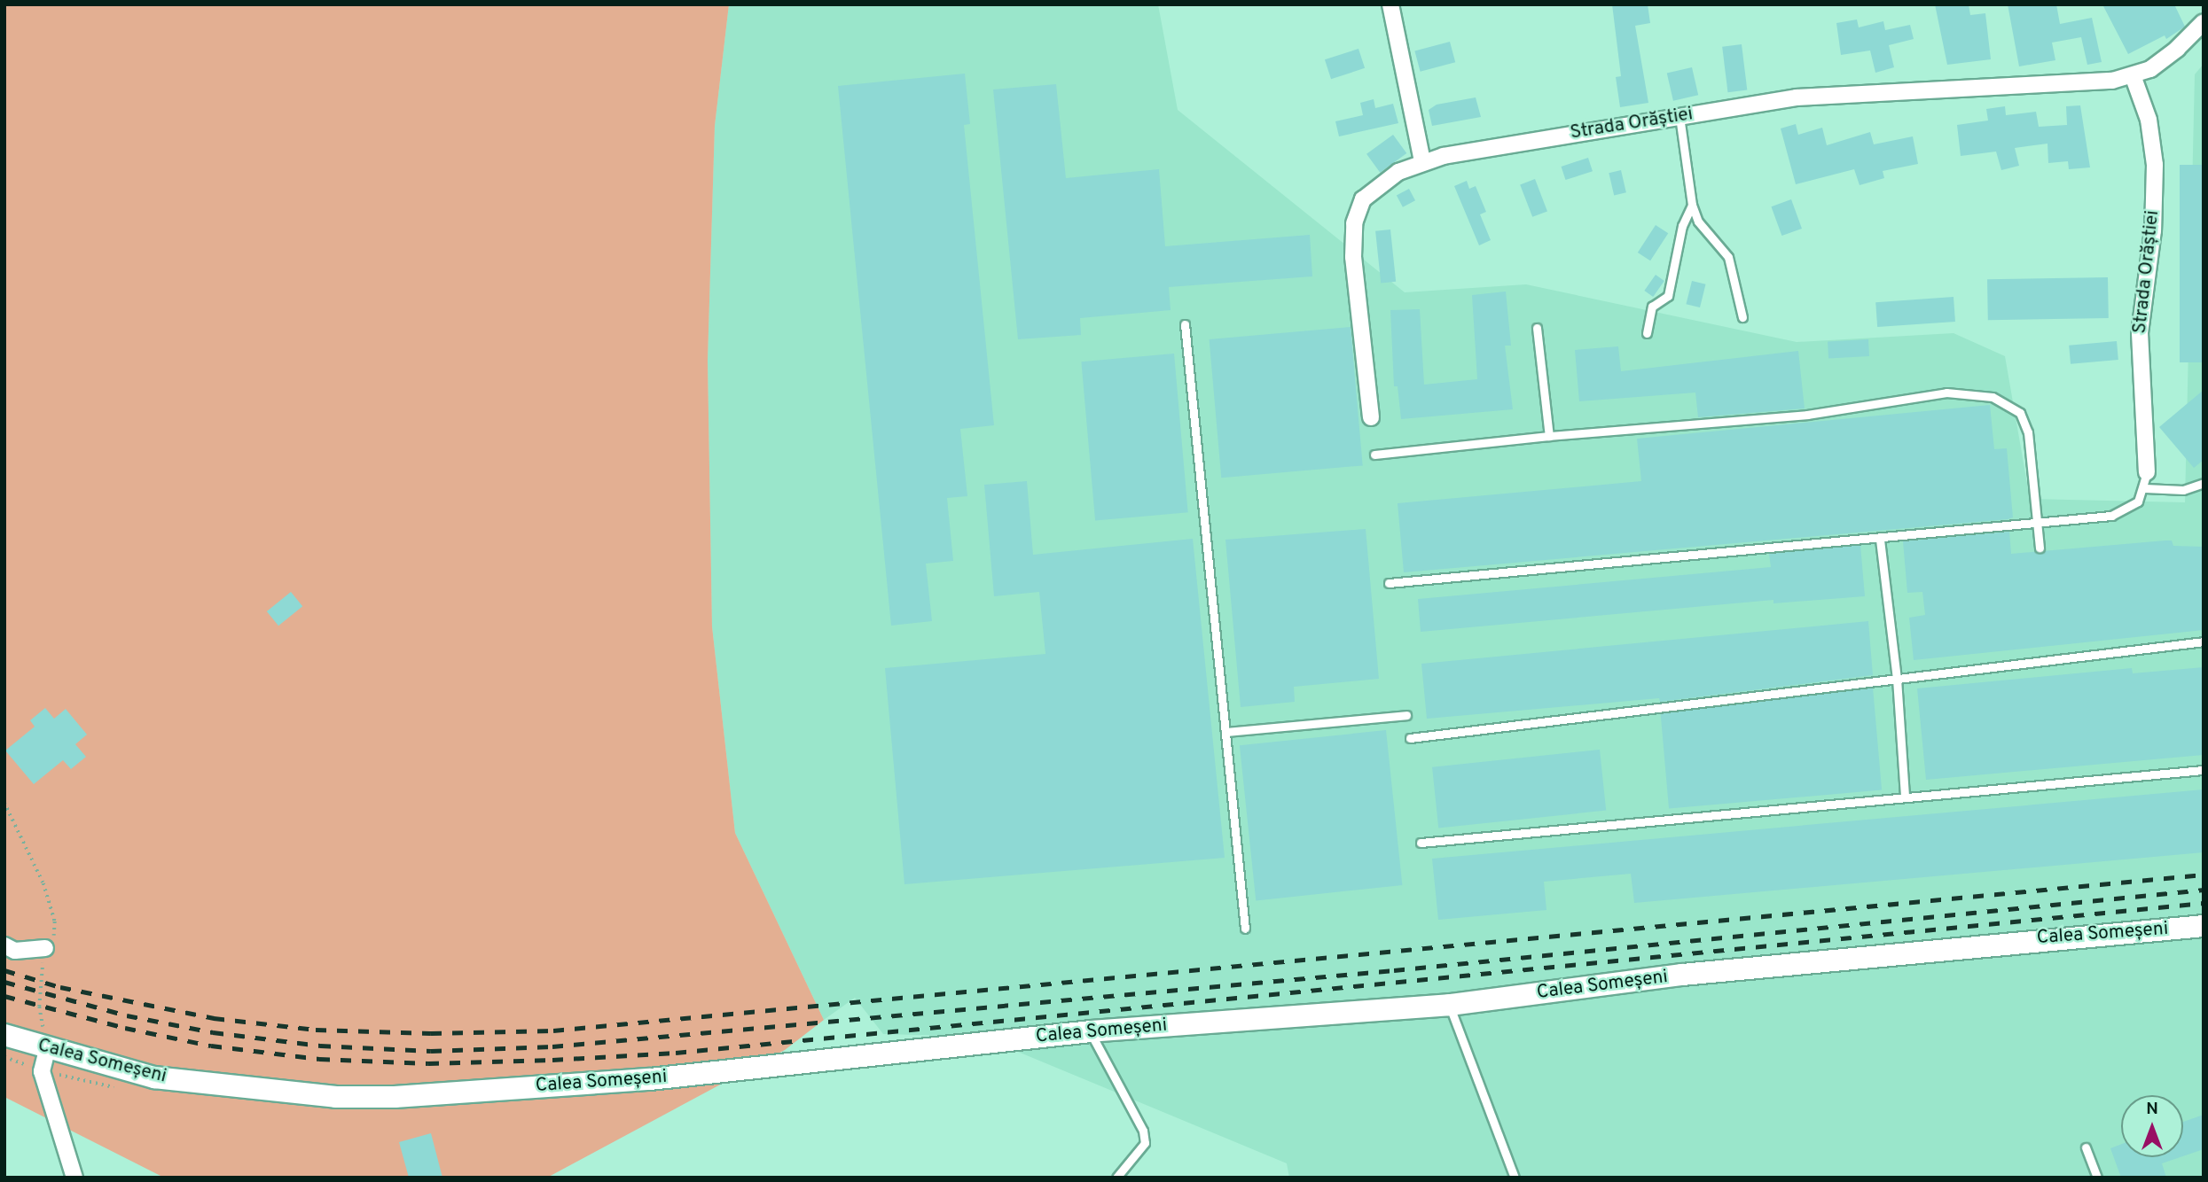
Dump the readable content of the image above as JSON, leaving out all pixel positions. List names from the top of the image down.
{
  "streets": {
    "main road": ["Calea Someșeni"],
    "street": ["Strada Orăștiei"]
  },
  "north": "top"
}
